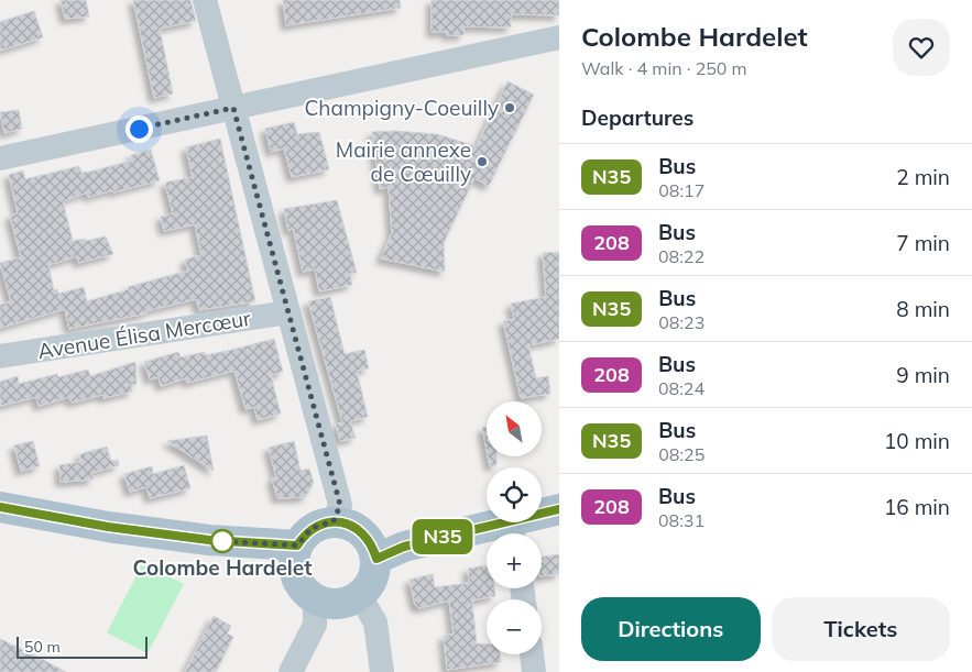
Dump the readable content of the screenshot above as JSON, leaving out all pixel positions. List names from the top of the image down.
{
  "streets": {
    "street": ["Avenue Élisa Mercœur"]
  },
  "places": ["Champigny-Coeuilly", "Mairie annexe de Cœuilly", "Colombe Hardelet"],
  "lines": ["bus line N35"],
  "scale_bar": "50 m",
  "north": "top left",
  "page": {
    "on_map": "N35",
    "heading": [
      ["Colombe Hardelet", "Walk · 4 min · 250 m"],
      "Departures"
    ],
    "list": [
      {
        "mark": "N35",
        "name": "Bus",
        "note": "08:17",
        "value": "2 min"
      },
      {
        "mark": "208",
        "name": "Bus",
        "note": "08:22",
        "value": "7 min"
      },
      {
        "mark": "N35",
        "name": "Bus",
        "note": "08:23",
        "value": "8 min"
      },
      {
        "mark": "208",
        "name": "Bus",
        "note": "08:24",
        "value": "9 min"
      },
      {
        "mark": "N35",
        "name": "Bus",
        "note": "08:25",
        "value": "10 min"
      },
      {
        "mark": "208",
        "name": "Bus",
        "note": "08:31",
        "value": "16 min"
      }
    ],
    "map_buttons": ["+", "−"],
    "buttons": ["Directions", "Tickets"],
    "scale": "50 m"
  }
}
